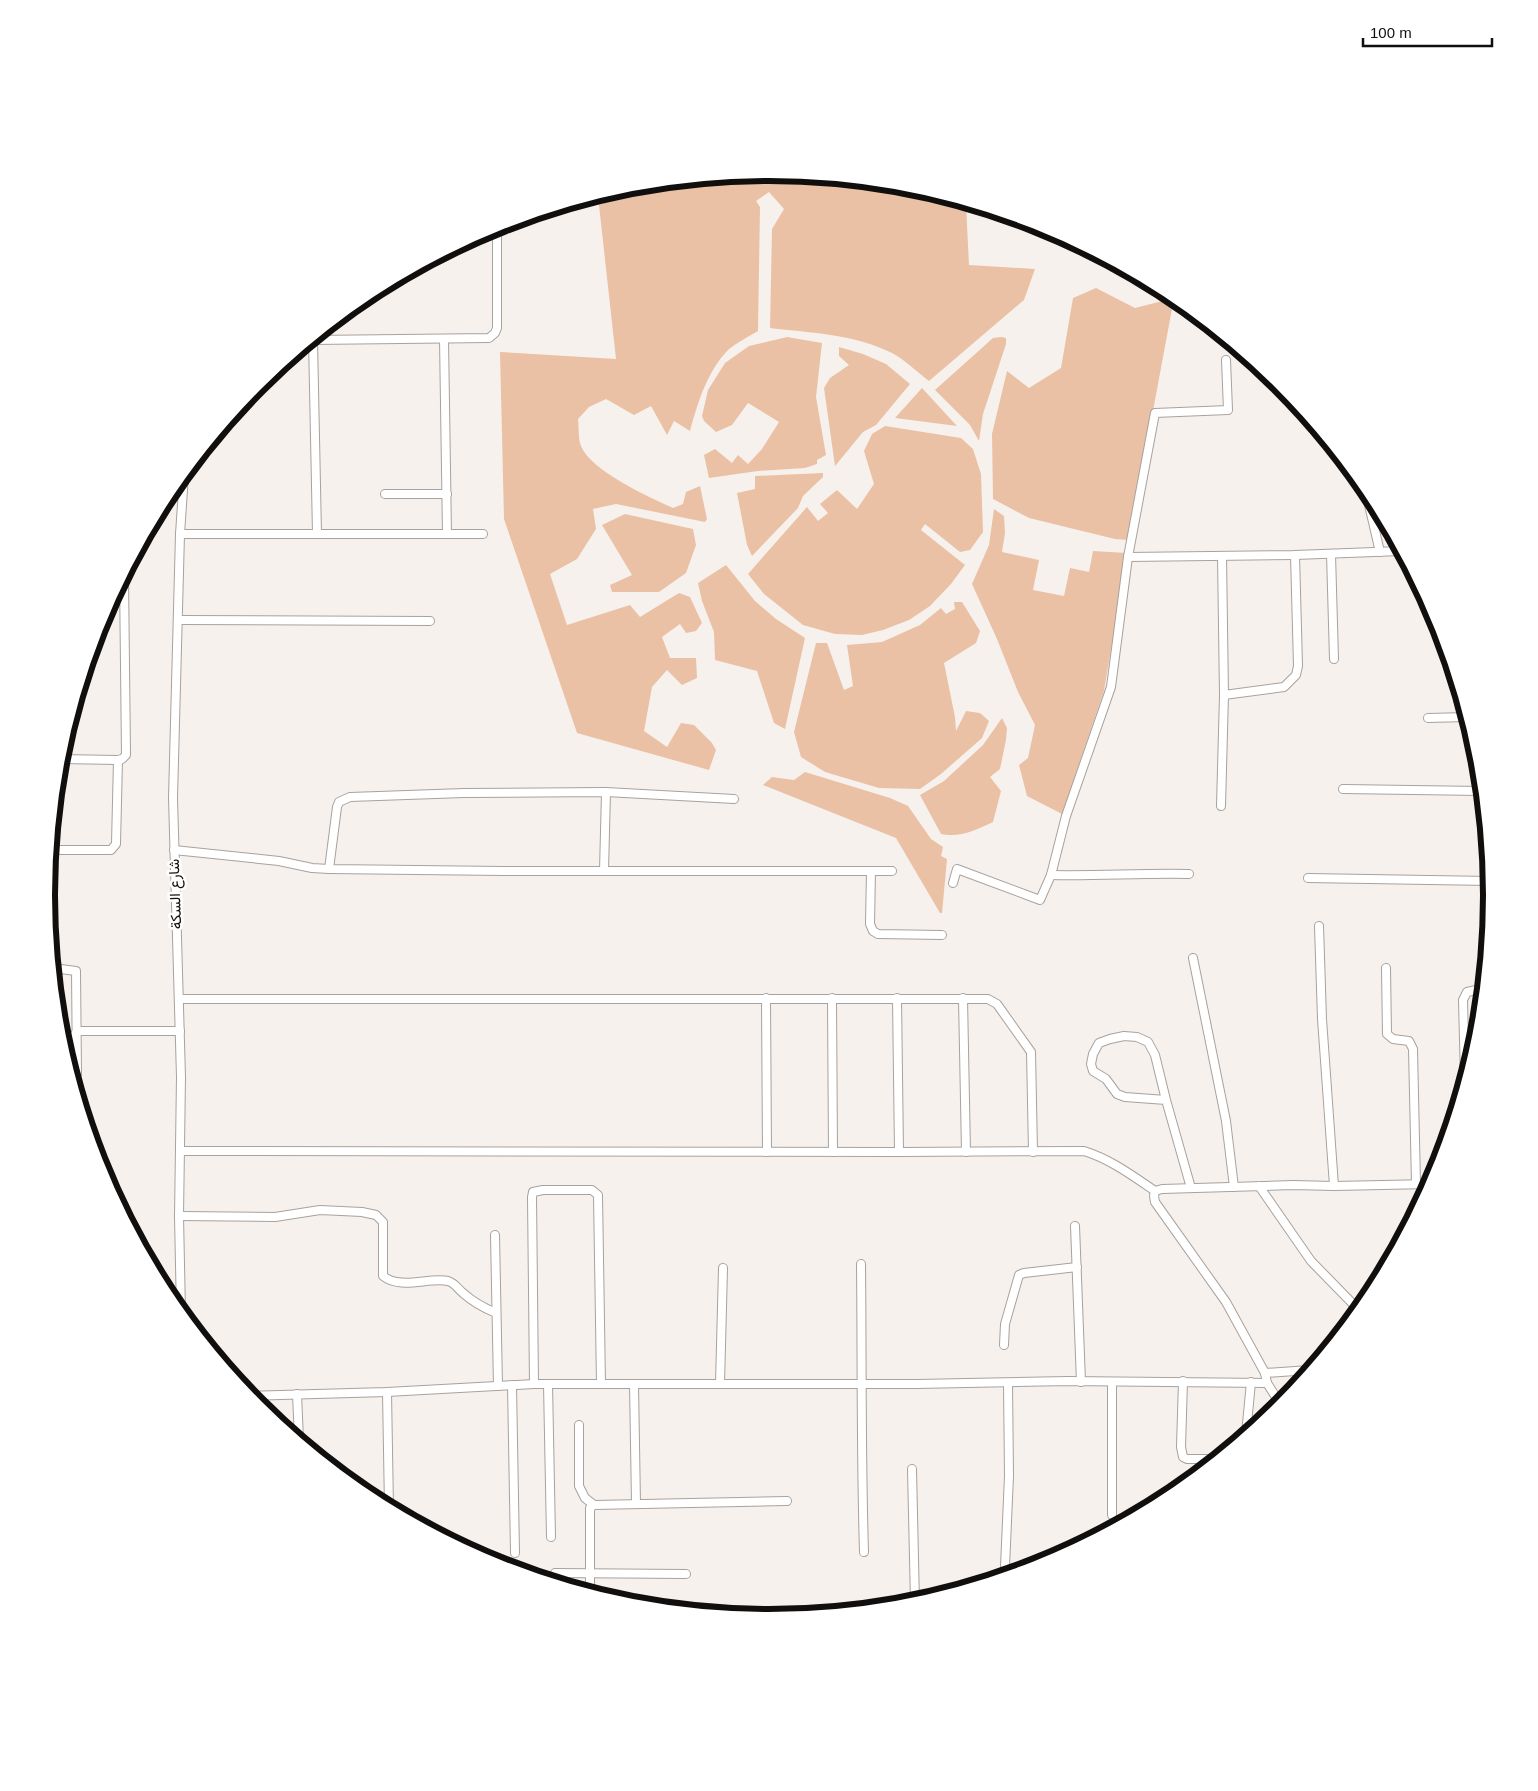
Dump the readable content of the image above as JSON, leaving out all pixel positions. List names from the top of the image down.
{
  "streets": {
    "street": ["شارع السكة"]
  },
  "scale_bar": "100 m"
}
